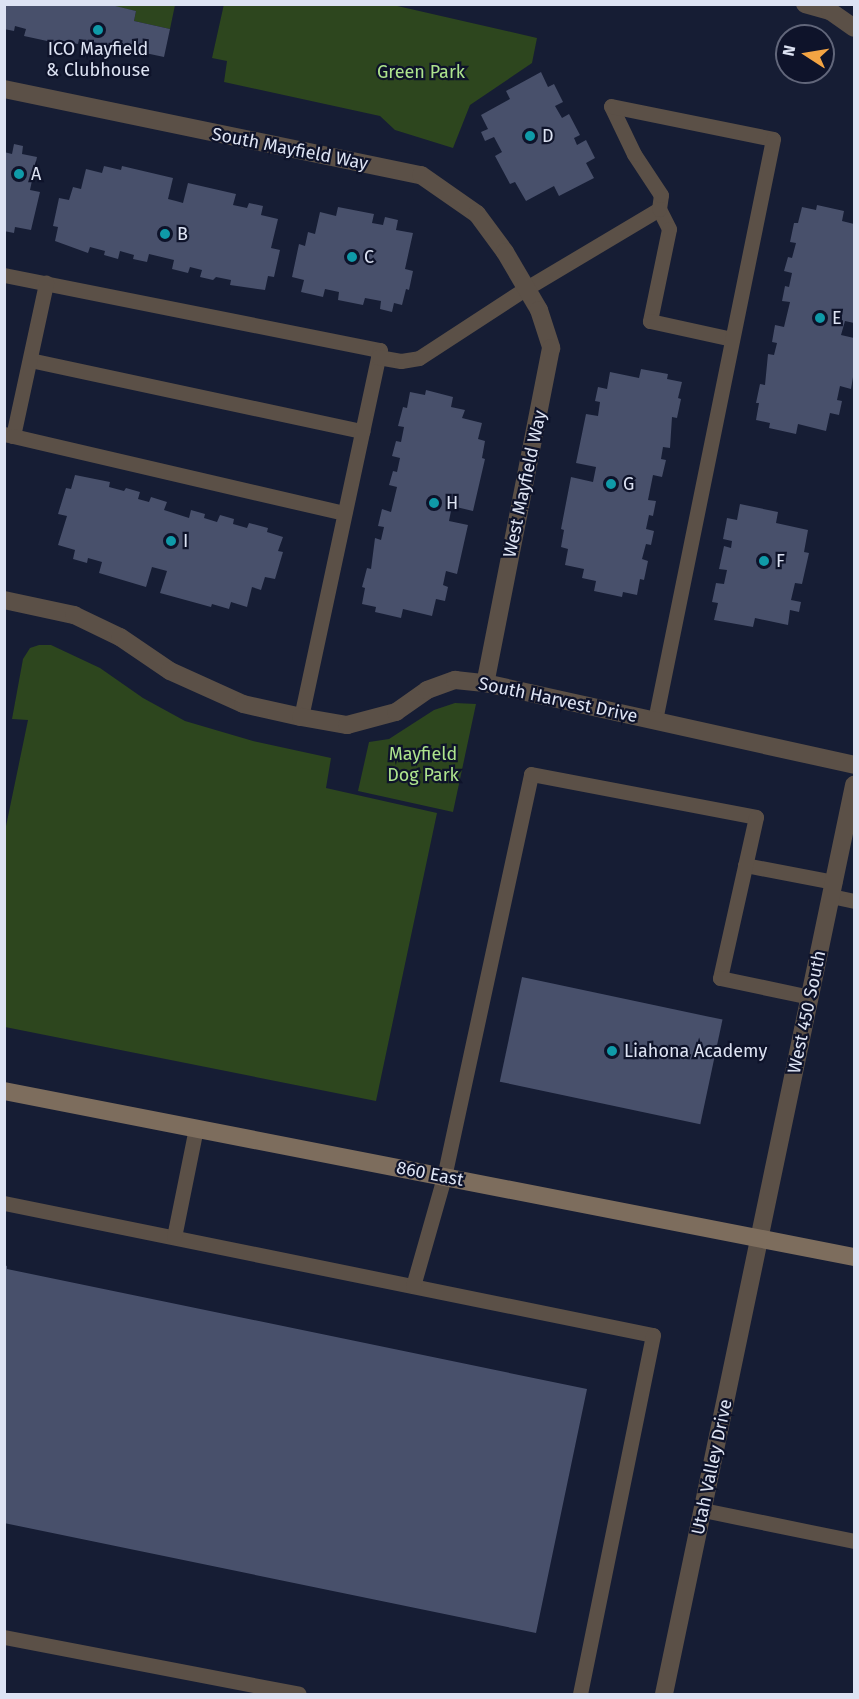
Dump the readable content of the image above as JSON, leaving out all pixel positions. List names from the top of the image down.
{
  "streets": {
    "street": [
      "South Mayfield Way",
      "West Mayfield Way",
      "South Harvest Drive",
      "West 450 South",
      "860 East",
      "Utah Valley Drive"
    ]
  },
  "crossings": [
    ["South Mayfield Way", "West Mayfield Way"],
    ["West Mayfield Way", "South Harvest Drive"],
    ["West 450 South", "860 East"],
    ["West 450 South", "Utah Valley Drive"],
    ["860 East", "Utah Valley Drive"]
  ],
  "parks": ["Green Park", "Mayfield Dog Park"],
  "places": [
    "ICO Mayfield & Clubhouse",
    "D",
    "A",
    "B",
    "C",
    "E",
    "G",
    "H",
    "I",
    "F",
    "Liahona Academy"
  ],
  "north": "left"
}
